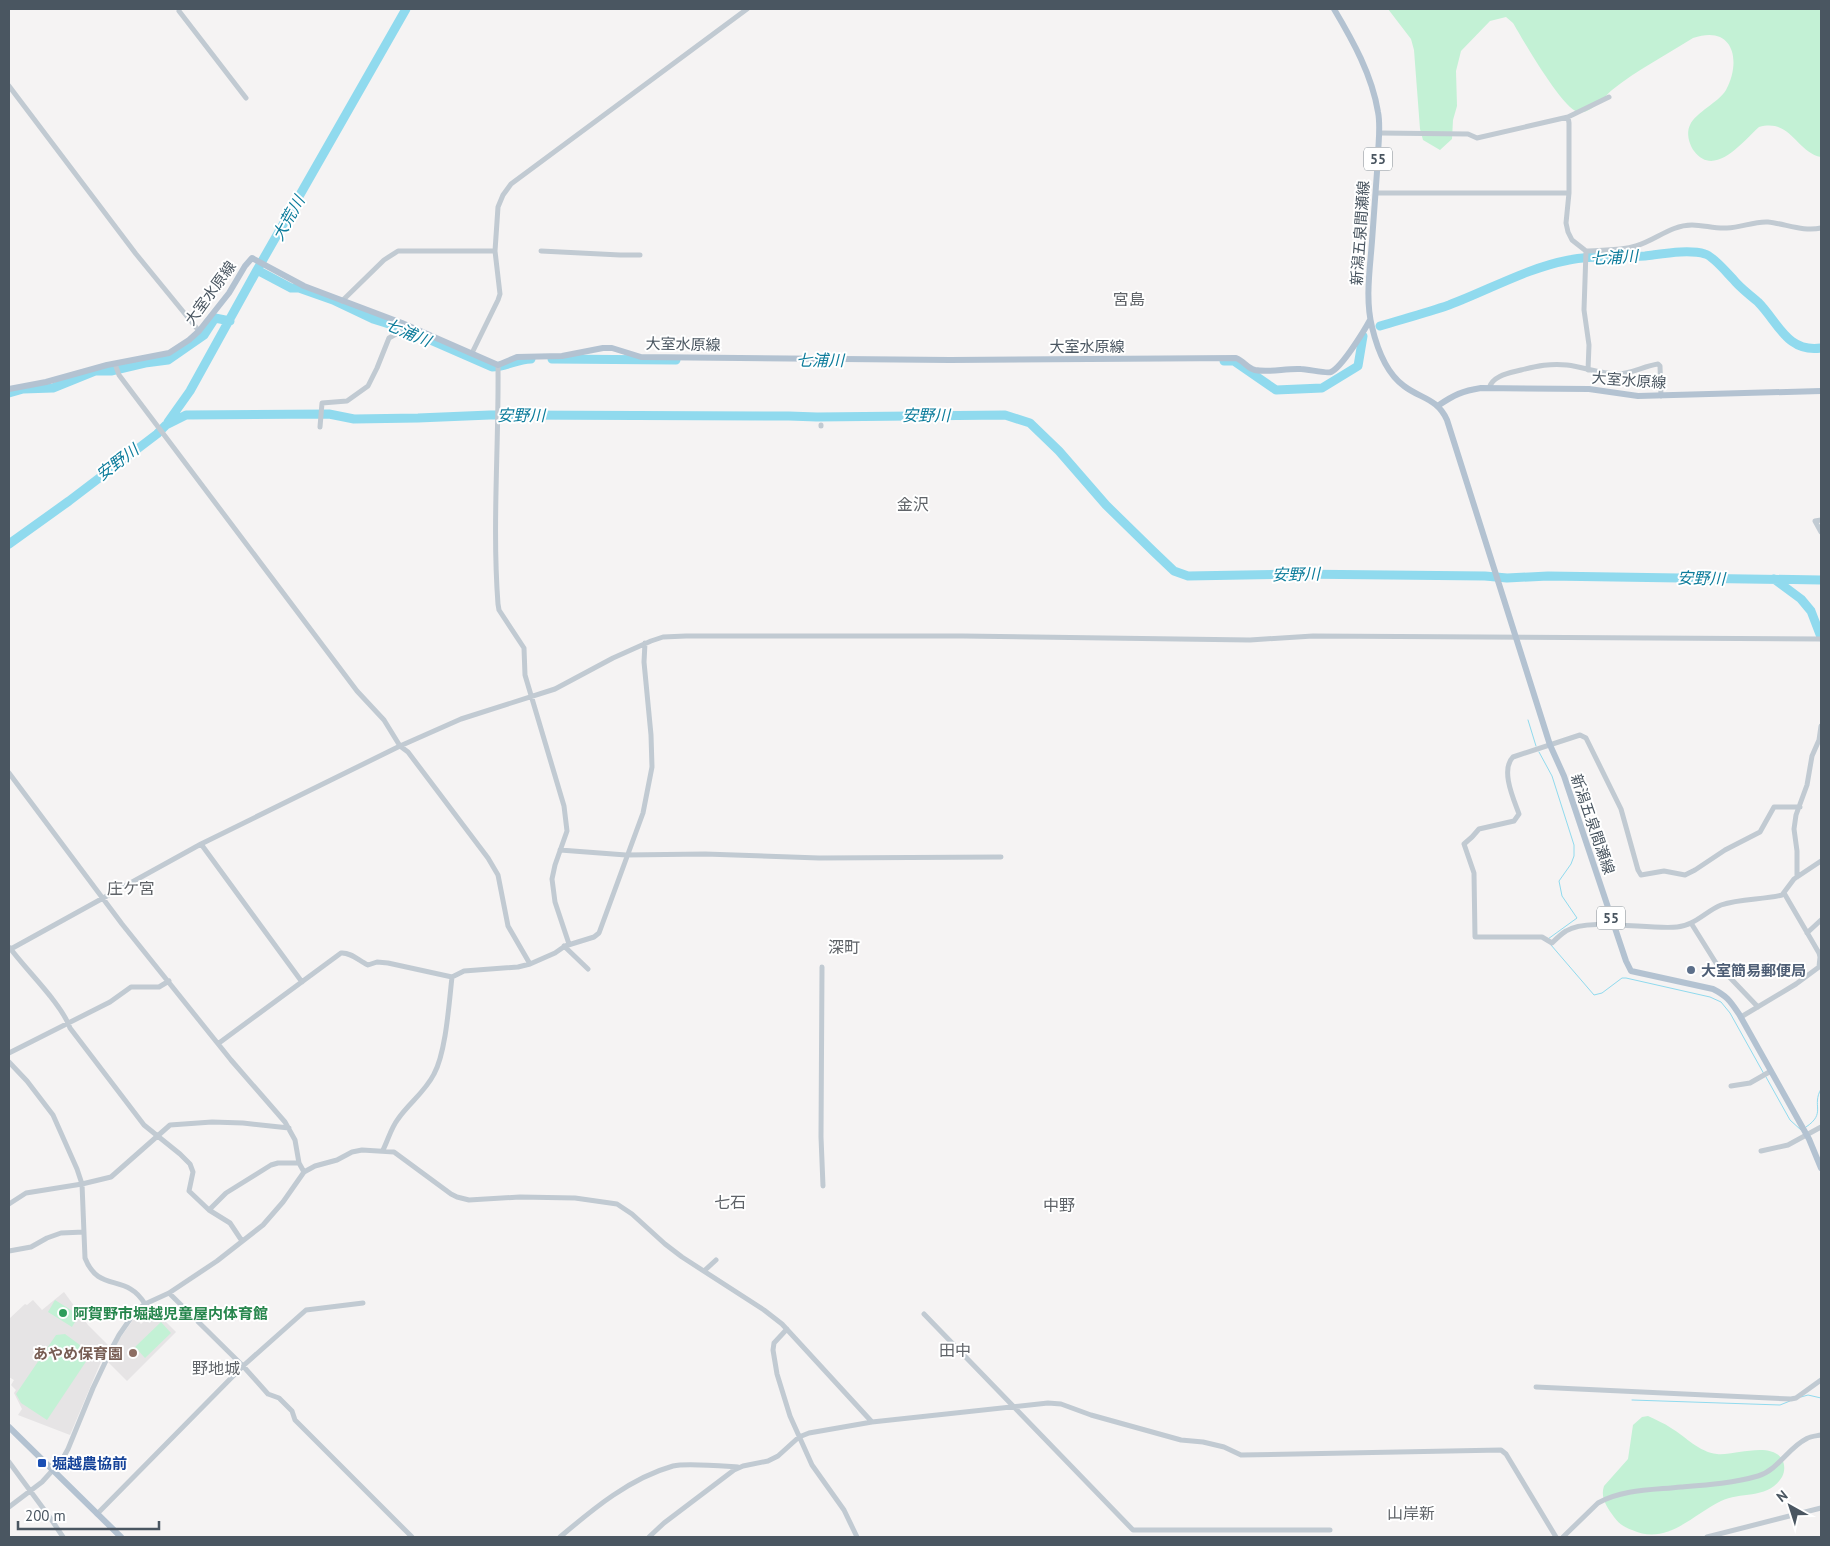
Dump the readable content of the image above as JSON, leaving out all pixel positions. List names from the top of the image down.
{
  "streets": {
    "main road": ["55", "新潟五泉間瀬線", "大室水原線"]
  },
  "crossings": [
    ["55", "新潟五泉間瀬線"],
    ["55", "大室水原線"],
    ["新潟五泉間瀬線", "大室水原線"]
  ],
  "districts": [
    "宮島",
    "金沢",
    "庄ケ宮",
    "深町",
    "七石",
    "中野",
    "田中",
    "野地城",
    "山岸新"
  ],
  "water": ["大荒川", "七浦川", "安野川"],
  "places": {
    "other": ["大室簡易郵便局", "阿賀野市堀越児童屋内体育館", "あやめ保育園"],
    "transit": ["堀越農協前"]
  },
  "scale_bar": "200 m",
  "north": "top left"
}
